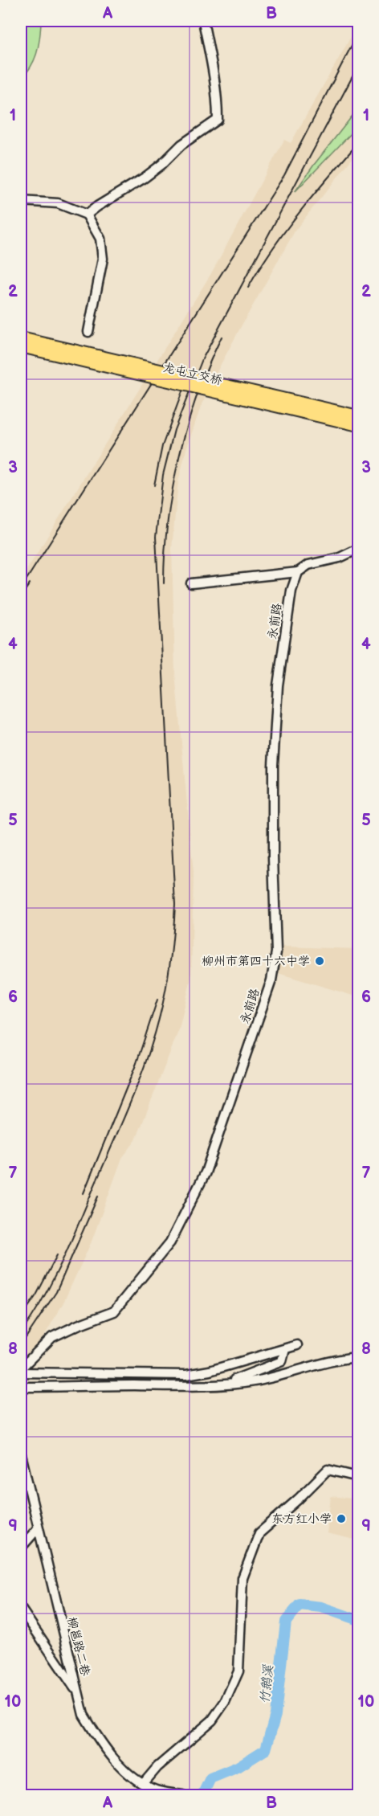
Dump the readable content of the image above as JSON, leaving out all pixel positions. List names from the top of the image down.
{
  "streets": {
    "main road": ["龙屯立交桥"],
    "street": ["永前路", "柳邕路二巷"]
  },
  "water": ["竹鹅溪"],
  "places": ["柳州市第四十六中学", "东方红小学"],
  "grid": {
    "columns": ["A", "B"],
    "rows": [
      "1",
      "2",
      "3",
      "4",
      "5",
      "6",
      "7",
      "8",
      "9",
      "10"
    ]
  }
}
